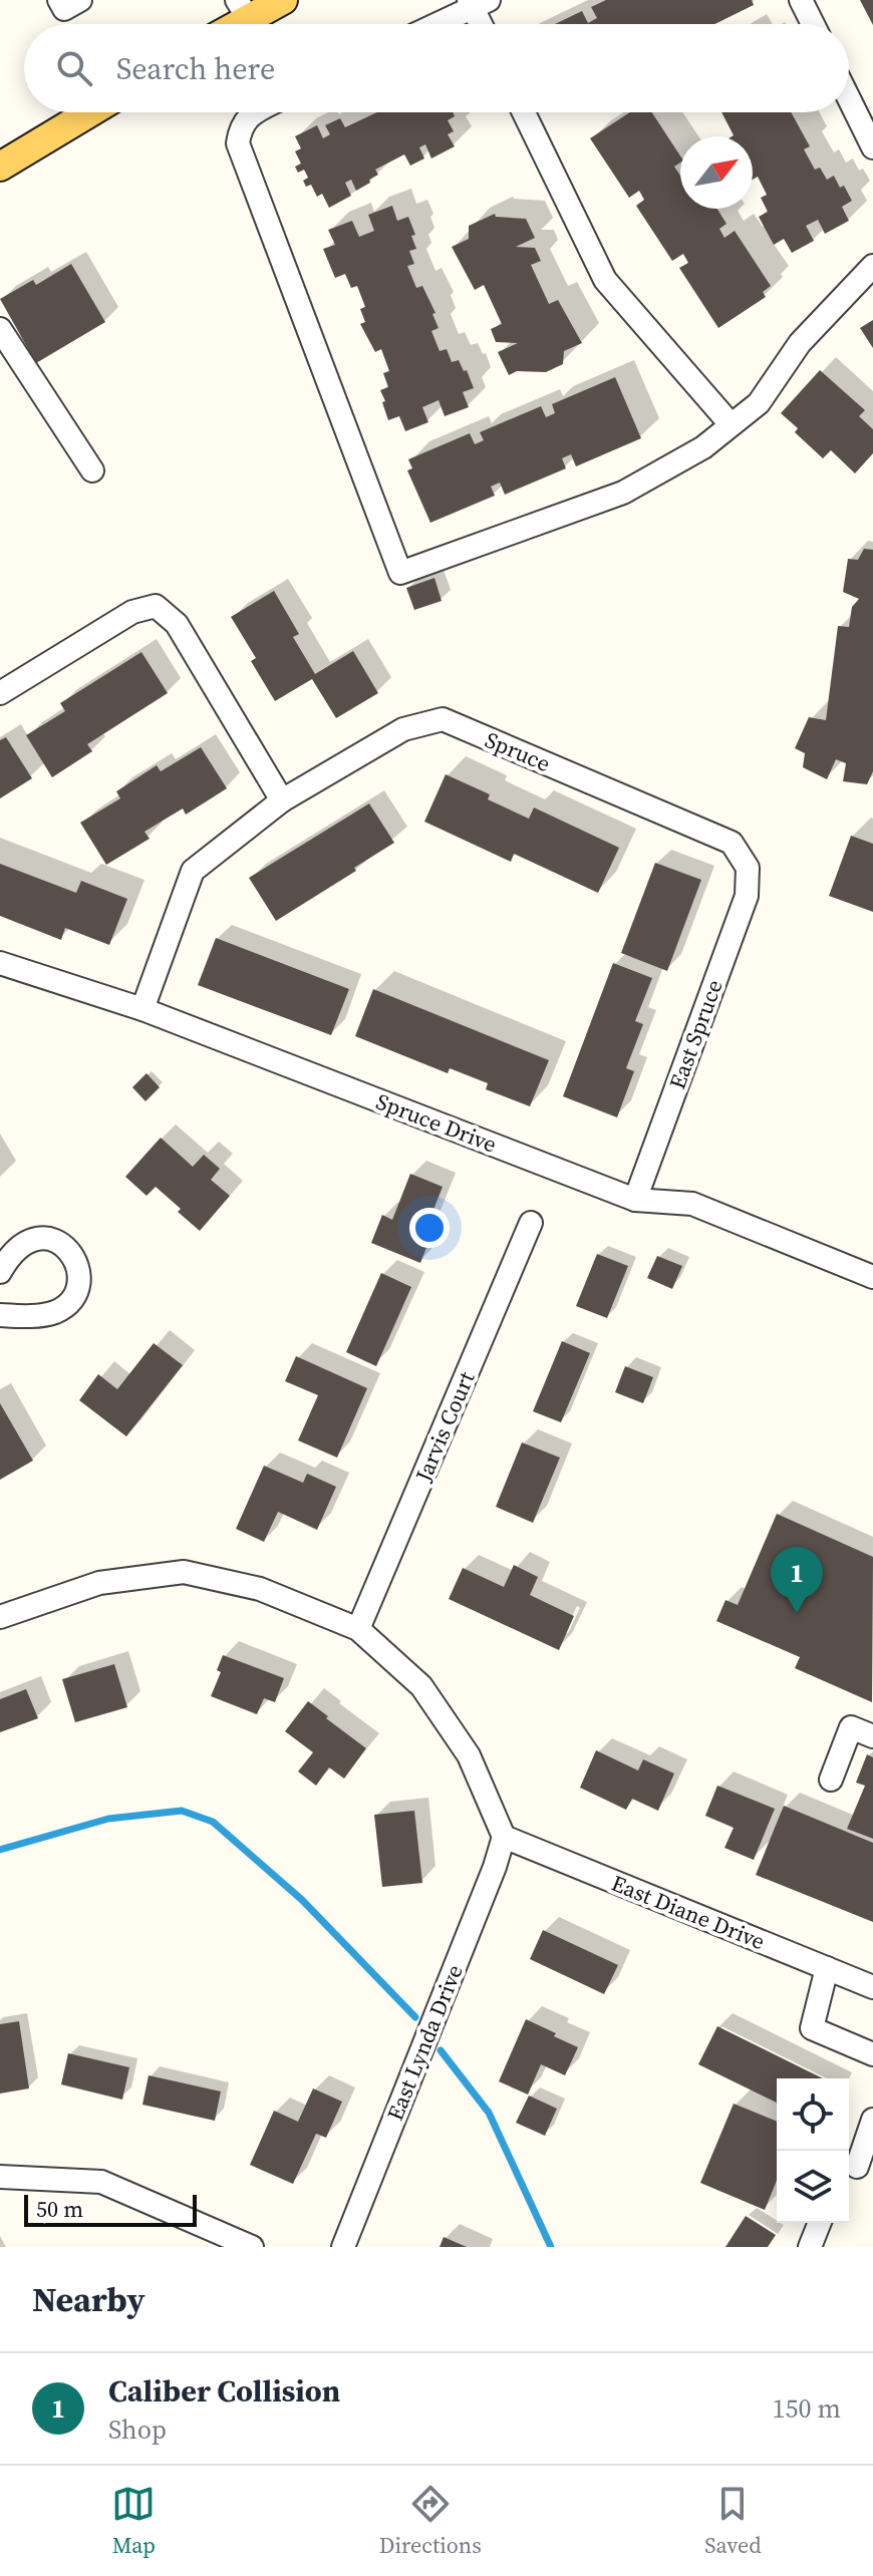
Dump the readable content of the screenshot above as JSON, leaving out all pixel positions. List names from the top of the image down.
{
  "streets": {
    "street": [
      "Spruce",
      "East Spruce",
      "Spruce Drive",
      "Jarvis Court",
      "East Diane Drive",
      "East Lynda Drive"
    ]
  },
  "crossings": [
    ["Spruce", "East Spruce"],
    ["Spruce", "Spruce Drive"],
    ["East Spruce", "Spruce Drive"],
    ["East Diane Drive", "East Lynda Drive"]
  ],
  "scale_bar": "50 m",
  "north": "top right",
  "page": {
    "search": "Search here",
    "pins": "1",
    "scale": "50 m",
    "heading": "Nearby",
    "list": [
      {
        "mark": "1",
        "name": "Caliber Collision",
        "note": "Shop",
        "value": "150 m"
      }
    ],
    "nav": ["Map", "Directions", "Saved"]
  }
}
